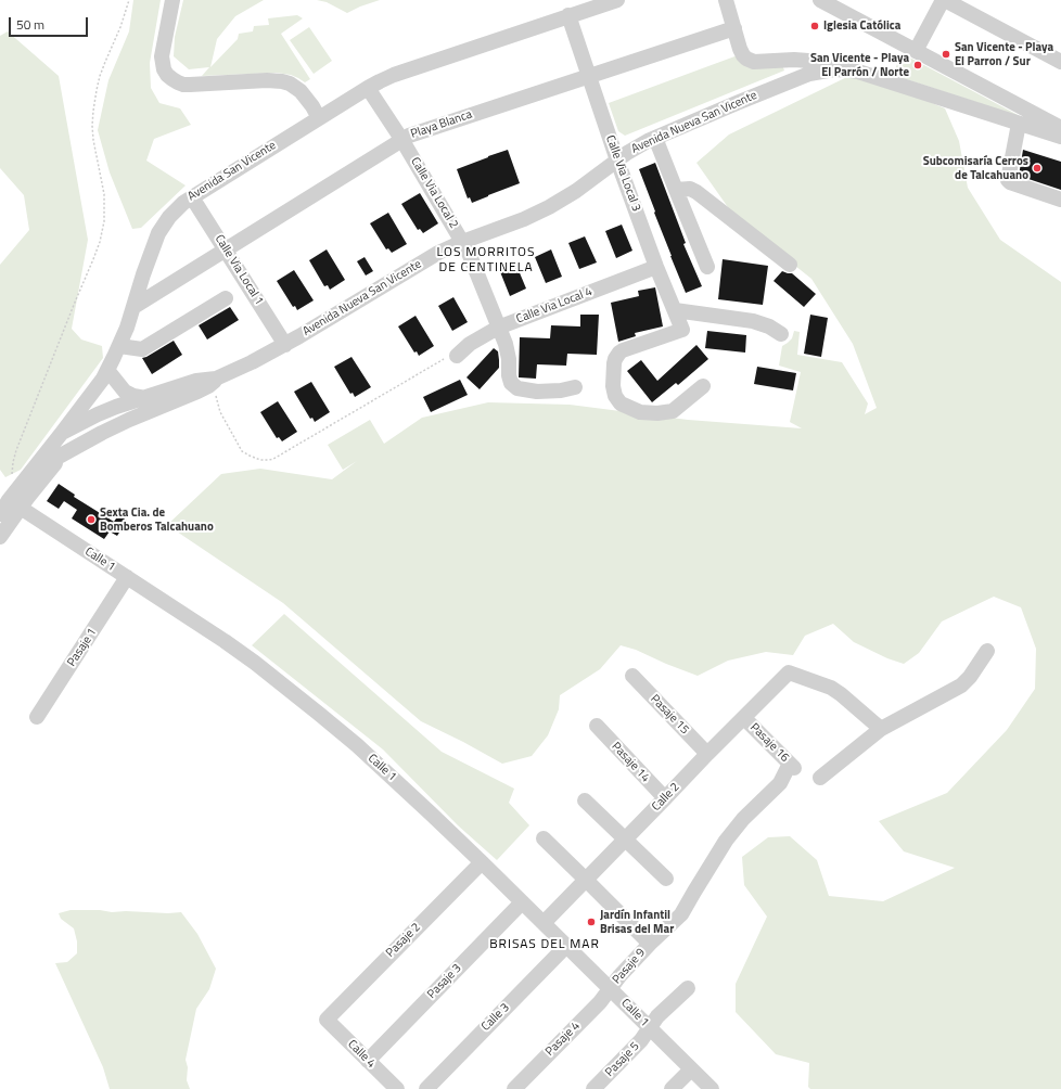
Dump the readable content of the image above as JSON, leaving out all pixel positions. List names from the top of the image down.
{
  "streets": {
    "street": [
      "Avenida Nueva San Vicente",
      "Playa Blanca",
      "Avenida San Vicente",
      "Calle Via Local 3",
      "Calle Via Local 2",
      "Calle Via Local 1",
      "Calle Via Local 4",
      "Calle 1",
      "Pasaje 1",
      "Pasaje 15",
      "Pasaje 16",
      "Pasaje 14",
      "Calle 2",
      "Pasaje 2",
      "Pasaje 9",
      "Pasaje 3",
      "Calle 3",
      "Pasaje 4",
      "Calle 4",
      "Pasaje 5"
    ]
  },
  "crossings": [
    ["Avenida Nueva San Vicente", "Avenida San Vicente"],
    ["Avenida Nueva San Vicente", "Calle Via Local 3"],
    ["Avenida Nueva San Vicente", "Calle Via Local 2"],
    ["Avenida Nueva San Vicente", "Calle Via Local 1"],
    ["Playa Blanca", "Avenida San Vicente"],
    ["Playa Blanca", "Calle Via Local 3"],
    ["Playa Blanca", "Calle Via Local 2"],
    ["Playa Blanca", "Calle Via Local 1"],
    ["Avenida San Vicente", "Calle Via Local 3"],
    ["Avenida San Vicente", "Calle Via Local 2"],
    ["Avenida San Vicente", "Calle Via Local 1"],
    ["Avenida San Vicente", "Calle 1"],
    ["Calle Via Local 3", "Calle Via Local 4"],
    ["Calle Via Local 2", "Calle Via Local 4"],
    ["Calle 1", "Pasaje 1"],
    ["Calle 1", "Calle 2"],
    ["Calle 1", "Pasaje 2"],
    ["Calle 1", "Pasaje 9"],
    ["Calle 1", "Pasaje 3"],
    ["Calle 1", "Calle 3"],
    ["Calle 1", "Pasaje 4"],
    ["Calle 1", "Pasaje 5"],
    ["Pasaje 15", "Calle 2"],
    ["Pasaje 16", "Calle 2"],
    ["Pasaje 16", "Pasaje 9"],
    ["Pasaje 14", "Calle 2"],
    ["Pasaje 2", "Calle 4"],
    ["Pasaje 9", "Pasaje 4"],
    ["Pasaje 3", "Calle 4"]
  ],
  "districts": ["LOS MORRITOS DE CENTINELA", "BRISAS DEL MAR"],
  "places": [
    "Iglesia Católica",
    "San Vicente - Playa El Parron / Sur",
    "San Vicente - Playa El Parrón / Norte",
    "Subcomisaría Cerros de Talcahuano",
    "Sexta Cia. de Bomberos Talcahuano",
    "Jardín Infantil Brisas del Mar"
  ],
  "scale_bar": "50 m"
}
